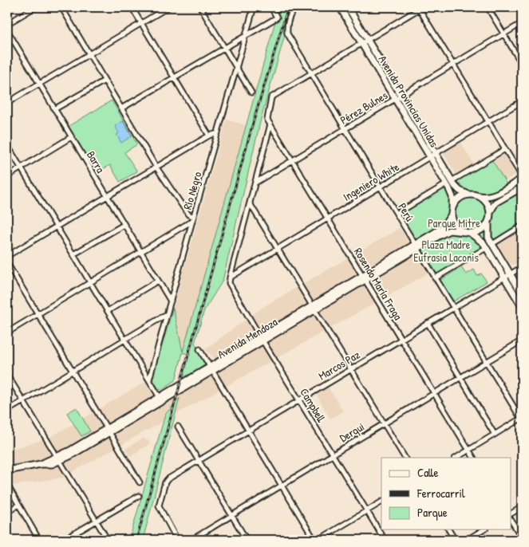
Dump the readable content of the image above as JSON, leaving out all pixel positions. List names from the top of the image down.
{
  "streets": {
    "main road": ["Avenida Provincias Unidas", "Avenida Mendoza"],
    "street": [
      "Pérez Bulnes",
      "Barra",
      "Ingeniero White",
      "Río Negro",
      "Perú",
      "Rosendo María Fraga",
      "Marcos Paz",
      "Campbell",
      "Derqui"
    ]
  },
  "crossings": [
    ["Avenida Provincias Unidas", "Pérez Bulnes"],
    ["Avenida Provincias Unidas", "Ingeniero White"],
    ["Avenida Provincias Unidas", "Avenida Mendoza"],
    ["Pérez Bulnes", "Perú"],
    ["Pérez Bulnes", "Rosendo María Fraga"],
    ["Barra", "Río Negro"],
    ["Ingeniero White", "Perú"],
    ["Ingeniero White", "Rosendo María Fraga"],
    ["Ingeniero White", "Campbell"],
    ["Perú", "Rosendo María Fraga"],
    ["Perú", "Avenida Mendoza"],
    ["Perú", "Marcos Paz"],
    ["Perú", "Derqui"],
    ["Rosendo María Fraga", "Avenida Mendoza"],
    ["Rosendo María Fraga", "Marcos Paz"],
    ["Rosendo María Fraga", "Derqui"],
    ["Avenida Mendoza", "Campbell"],
    ["Marcos Paz", "Campbell"],
    ["Campbell", "Derqui"]
  ],
  "parks": ["Parque Mitre", "Plaza Madre Eufrasia Laconis"],
  "legend": ["Calle", "Ferrocarril", "Parque"]
}
